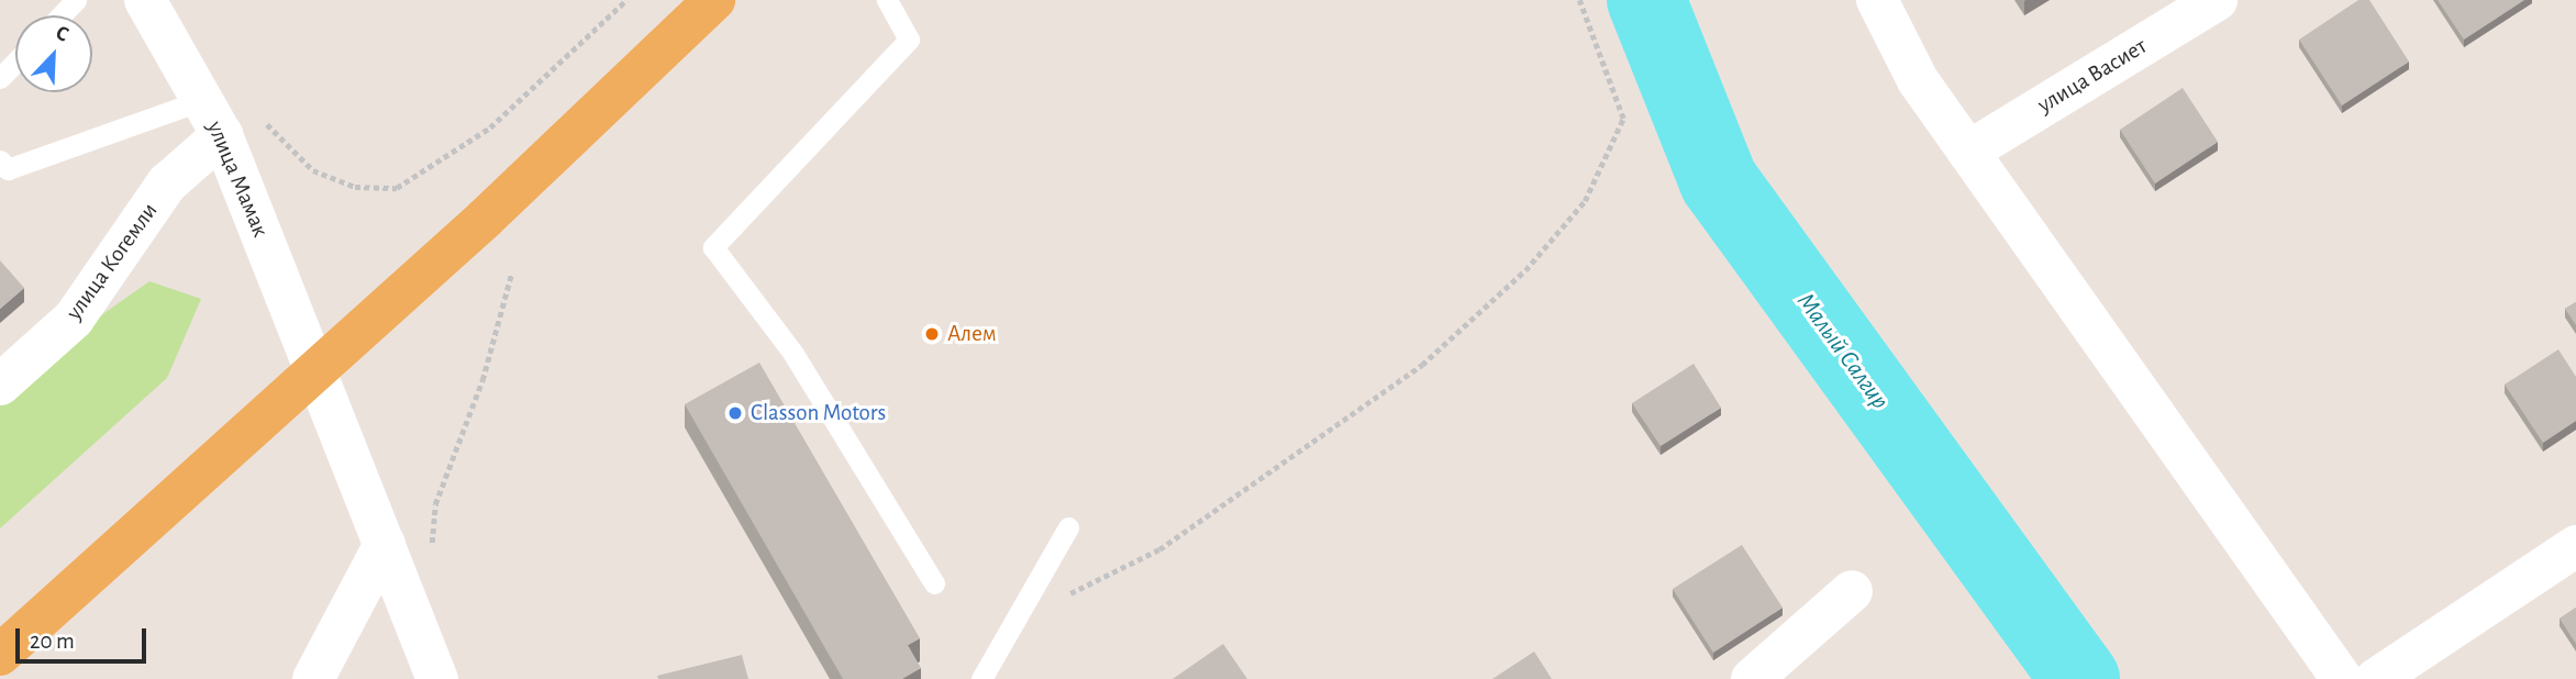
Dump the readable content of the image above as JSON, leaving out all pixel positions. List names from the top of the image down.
{
  "streets": {
    "street": ["улица Васиет", "улица Мамак", "улица Когемли"]
  },
  "crossings": [
    ["улица Мамак", "улица Когемли"]
  ],
  "water": ["Малый Салгир"],
  "places": ["Алем", "Classon Motors"],
  "scale_bar": "20 m",
  "north": "top right"
}
